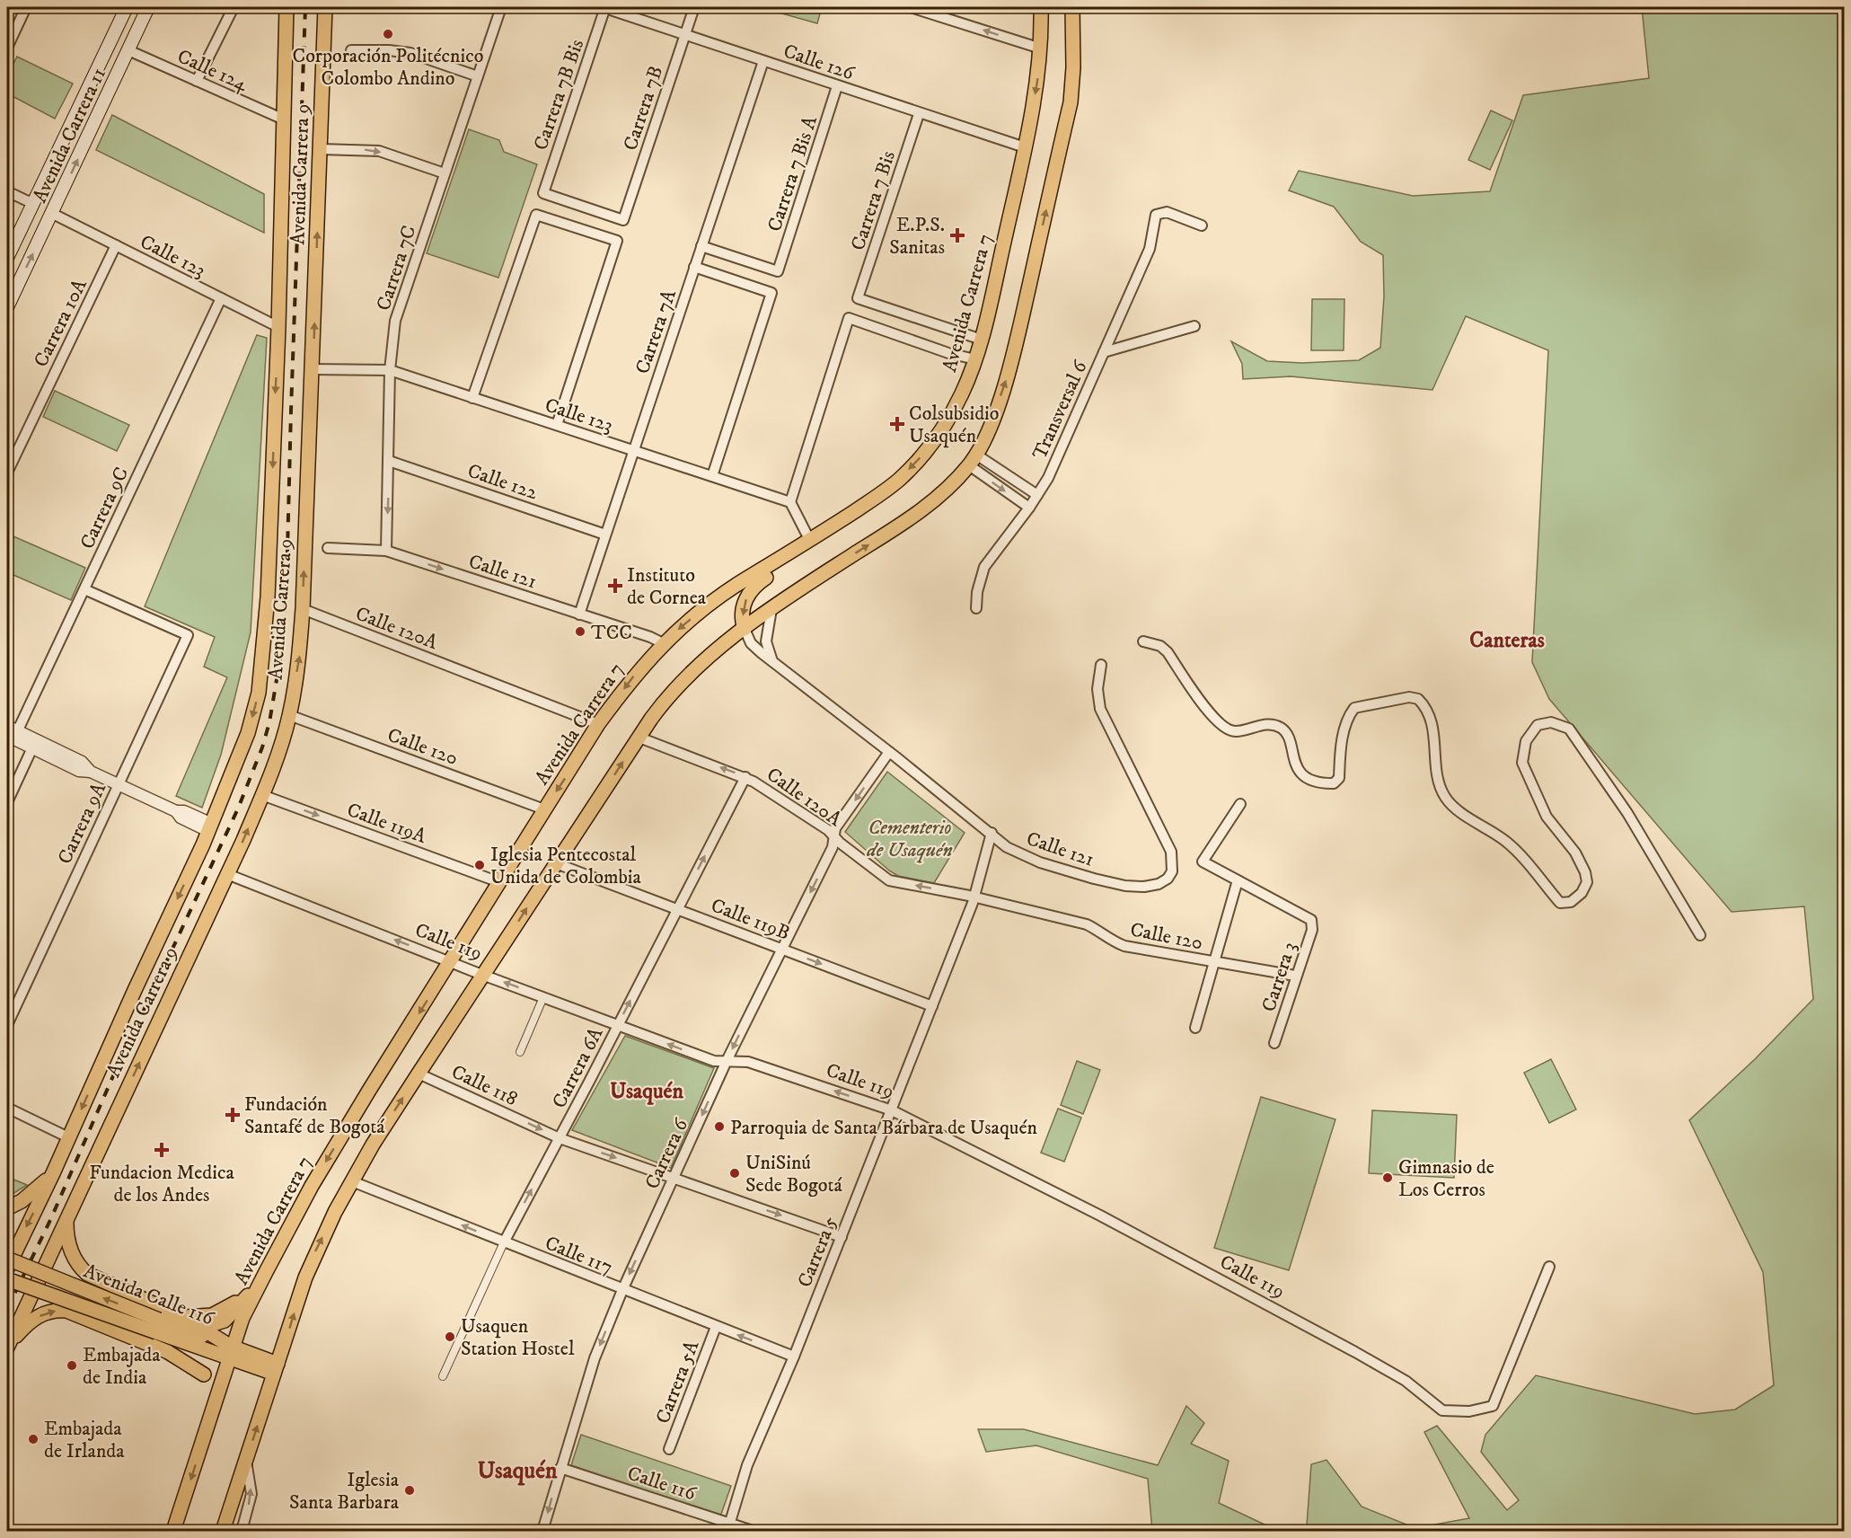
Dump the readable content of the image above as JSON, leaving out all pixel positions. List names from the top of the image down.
{
  "streets": {
    "main road": [
      "Avenida Carrera 11",
      "Avenida Carrera 9",
      "Avenida Carrera 7",
      "Avenida Calle 116"
    ],
    "street": [
      "Calle 126",
      "Calle 124",
      "Carrera 7B Bis",
      "Carrera 7B",
      "Carrera 7 Bis A",
      "Carrera 7 Bis",
      "Calle 123",
      "Carrera 7C",
      "Carrera 10A",
      "Carrera 7A",
      "Transversal 6",
      "Calle 122",
      "Carrera 9C",
      "Calle 121",
      "Calle 120A",
      "Calle 120",
      "Calle 119A",
      "Carrera 9A",
      "Calle 119B",
      "Calle 119",
      "Carrera 3",
      "Carrera 6A",
      "Calle 118",
      "Carrera 6",
      "Carrera 5",
      "Calle 117",
      "Carrera 5A",
      "Calle 116"
    ]
  },
  "crossings": [
    ["Calle 126", "Carrera 7B Bis"],
    ["Calle 126", "Carrera 7B"],
    ["Calle 126", "Carrera 7 Bis A"],
    ["Calle 126", "Carrera 7 Bis"],
    ["Calle 126", "Avenida Carrera 7"],
    ["Calle 126", "Carrera 7A"],
    ["Calle 124", "Avenida Carrera 11"],
    ["Calle 124", "Avenida Carrera 9"],
    ["Carrera 7B Bis", "Carrera 7B"],
    ["Avenida Carrera 11", "Calle 123"],
    ["Carrera 7 Bis A", "Carrera 7A"],
    ["Avenida Carrera 9", "Calle 123"],
    ["Avenida Carrera 9", "Calle 120A"],
    ["Avenida Carrera 9", "Calle 120"],
    ["Avenida Carrera 9", "Calle 119A"],
    ["Avenida Carrera 9", "Calle 119"],
    ["Carrera 7 Bis", "Avenida Carrera 7"],
    ["Calle 123", "Carrera 7C"],
    ["Calle 123", "Carrera 10A"],
    ["Calle 123", "Carrera 7A"],
    ["Calle 123", "Carrera 9C"],
    ["Carrera 7C", "Calle 122"],
    ["Carrera 7C", "Calle 121"],
    ["Avenida Carrera 7", "Calle 121"],
    ["Avenida Carrera 7", "Calle 120A"],
    ["Avenida Carrera 7", "Calle 120"],
    ["Avenida Carrera 7", "Calle 119A"],
    ["Avenida Carrera 7", "Calle 119"],
    ["Avenida Carrera 7", "Avenida Calle 116"],
    ["Carrera 7A", "Calle 122"],
    ["Carrera 7A", "Calle 121"],
    ["Carrera 9C", "Carrera 9A"],
    ["Calle 121", "Carrera 6"],
    ["Calle 121", "Carrera 5"],
    ["Calle 120A", "Calle 120"],
    ["Calle 120A", "Carrera 6A"],
    ["Calle 120A", "Carrera 6"],
    ["Calle 120A", "Carrera 5"],
    ["Calle 120", "Carrera 3"],
    ["Calle 120", "Carrera 5"],
    ["Calle 119B", "Carrera 6A"],
    ["Calle 119B", "Carrera 6"],
    ["Calle 119B", "Carrera 5"],
    ["Calle 119", "Carrera 6A"],
    ["Calle 119", "Carrera 6"],
    ["Calle 119", "Carrera 5"],
    ["Carrera 6A", "Calle 118"],
    ["Carrera 6A", "Calle 117"],
    ["Calle 118", "Carrera 6"],
    ["Calle 118", "Carrera 5"],
    ["Carrera 6", "Calle 117"],
    ["Carrera 6", "Calle 116"],
    ["Carrera 5", "Calle 117"],
    ["Carrera 5", "Calle 116"],
    ["Calle 117", "Carrera 5A"]
  ],
  "one_way": [
    "Calle 120A",
    "Calle 119A",
    "Calle 119B",
    "Calle 119",
    "Carrera 6A",
    "Calle 118",
    "Carrera 6",
    "Calle 117"
  ],
  "districts": ["Canteras", "Usaquén", "Usaquén"],
  "parks": ["Cementerio de Usaquén"],
  "places": {
    "other": [
      "Corporación Politécnico Colombo Andino",
      "TCC",
      "Iglesia Pentecostal Unida de Colombia",
      "Parroquia de Santa Bárbara de Usaquén",
      "UniSinú Sede Bogotá",
      "Gimnasio de Los Cerros",
      "Usaquen Station Hostel",
      "Embajada de India",
      "Embajada de Irlanda",
      "Iglesia Santa Barbara"
    ],
    "health": [
      "E.P.S. Sanitas",
      "Colsubsidio Usaquén",
      "Instituto de Cornea",
      "Fundación Santafé de Bogotá",
      "Fundacion Medica de los Andes"
    ]
  }
}
